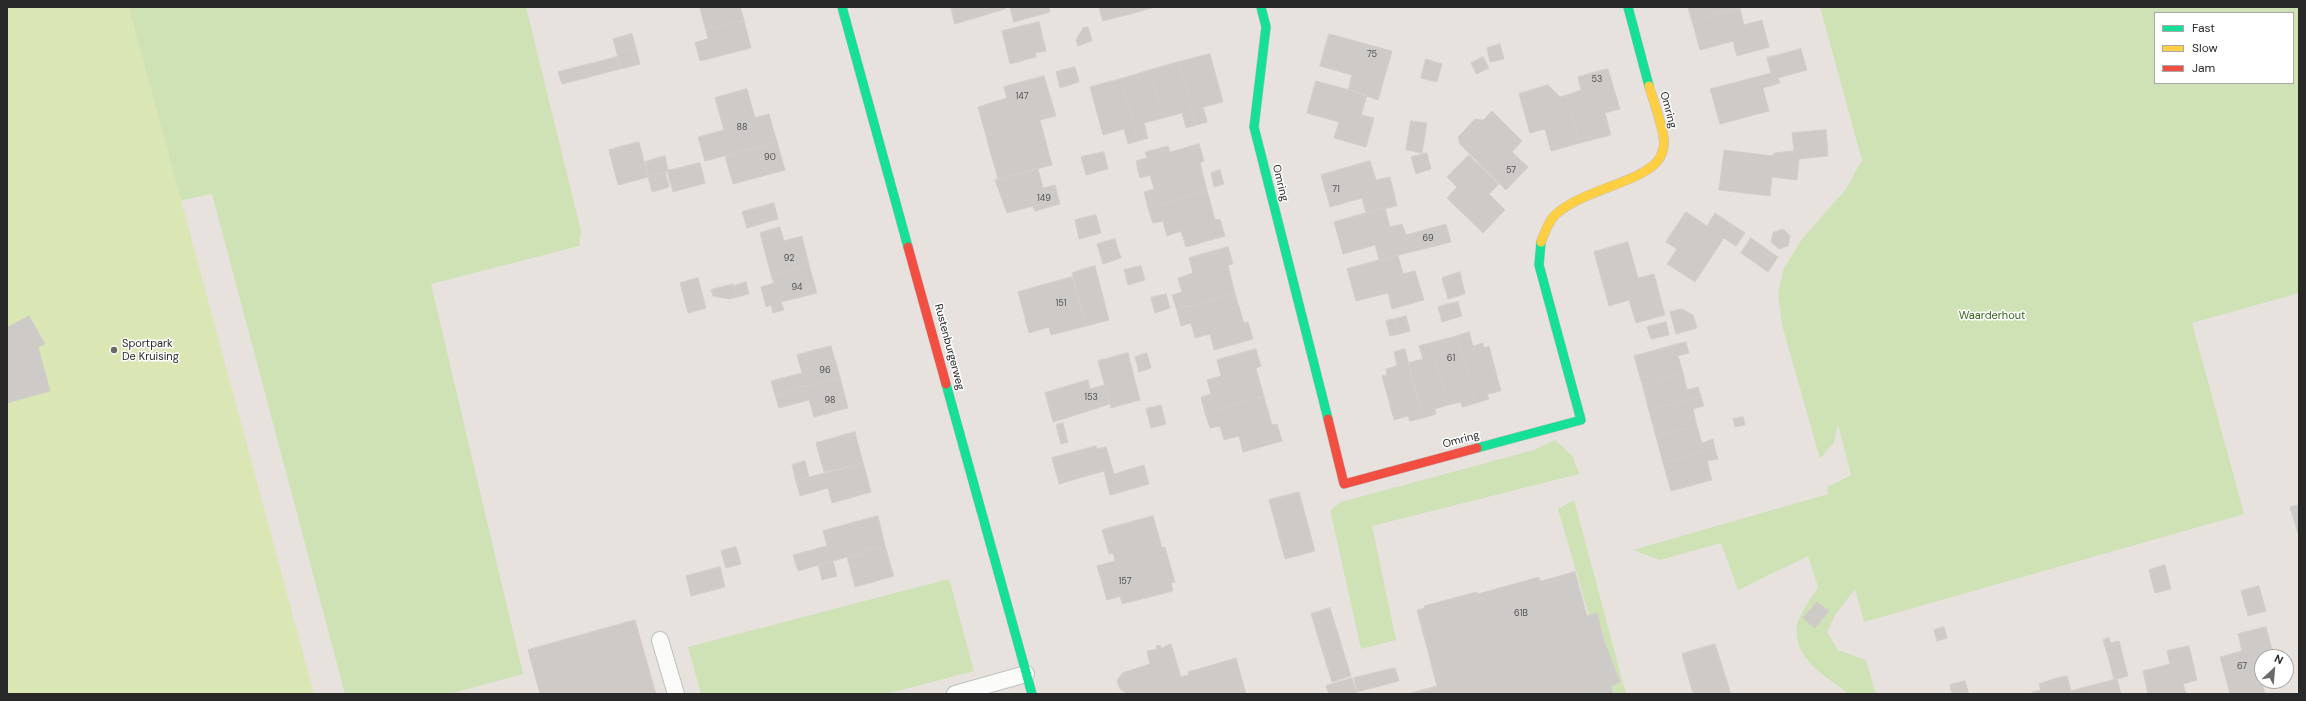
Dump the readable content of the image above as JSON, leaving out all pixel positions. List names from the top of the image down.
{
  "streets": {
    "street": ["Omring", "Rustenburgerweg"]
  },
  "parks": ["Waarderhout"],
  "places": ["Sportpark De Kruising"],
  "house_numbers": [
    "75",
    "53",
    "147",
    "88",
    "90",
    "57",
    "71",
    "149",
    "69",
    "92",
    "94",
    "151",
    "61",
    "96",
    "153",
    "98",
    "157",
    "61B",
    "67"
  ],
  "legend": ["Fast", "Slow", "Jam"],
  "north": "top right"
}
